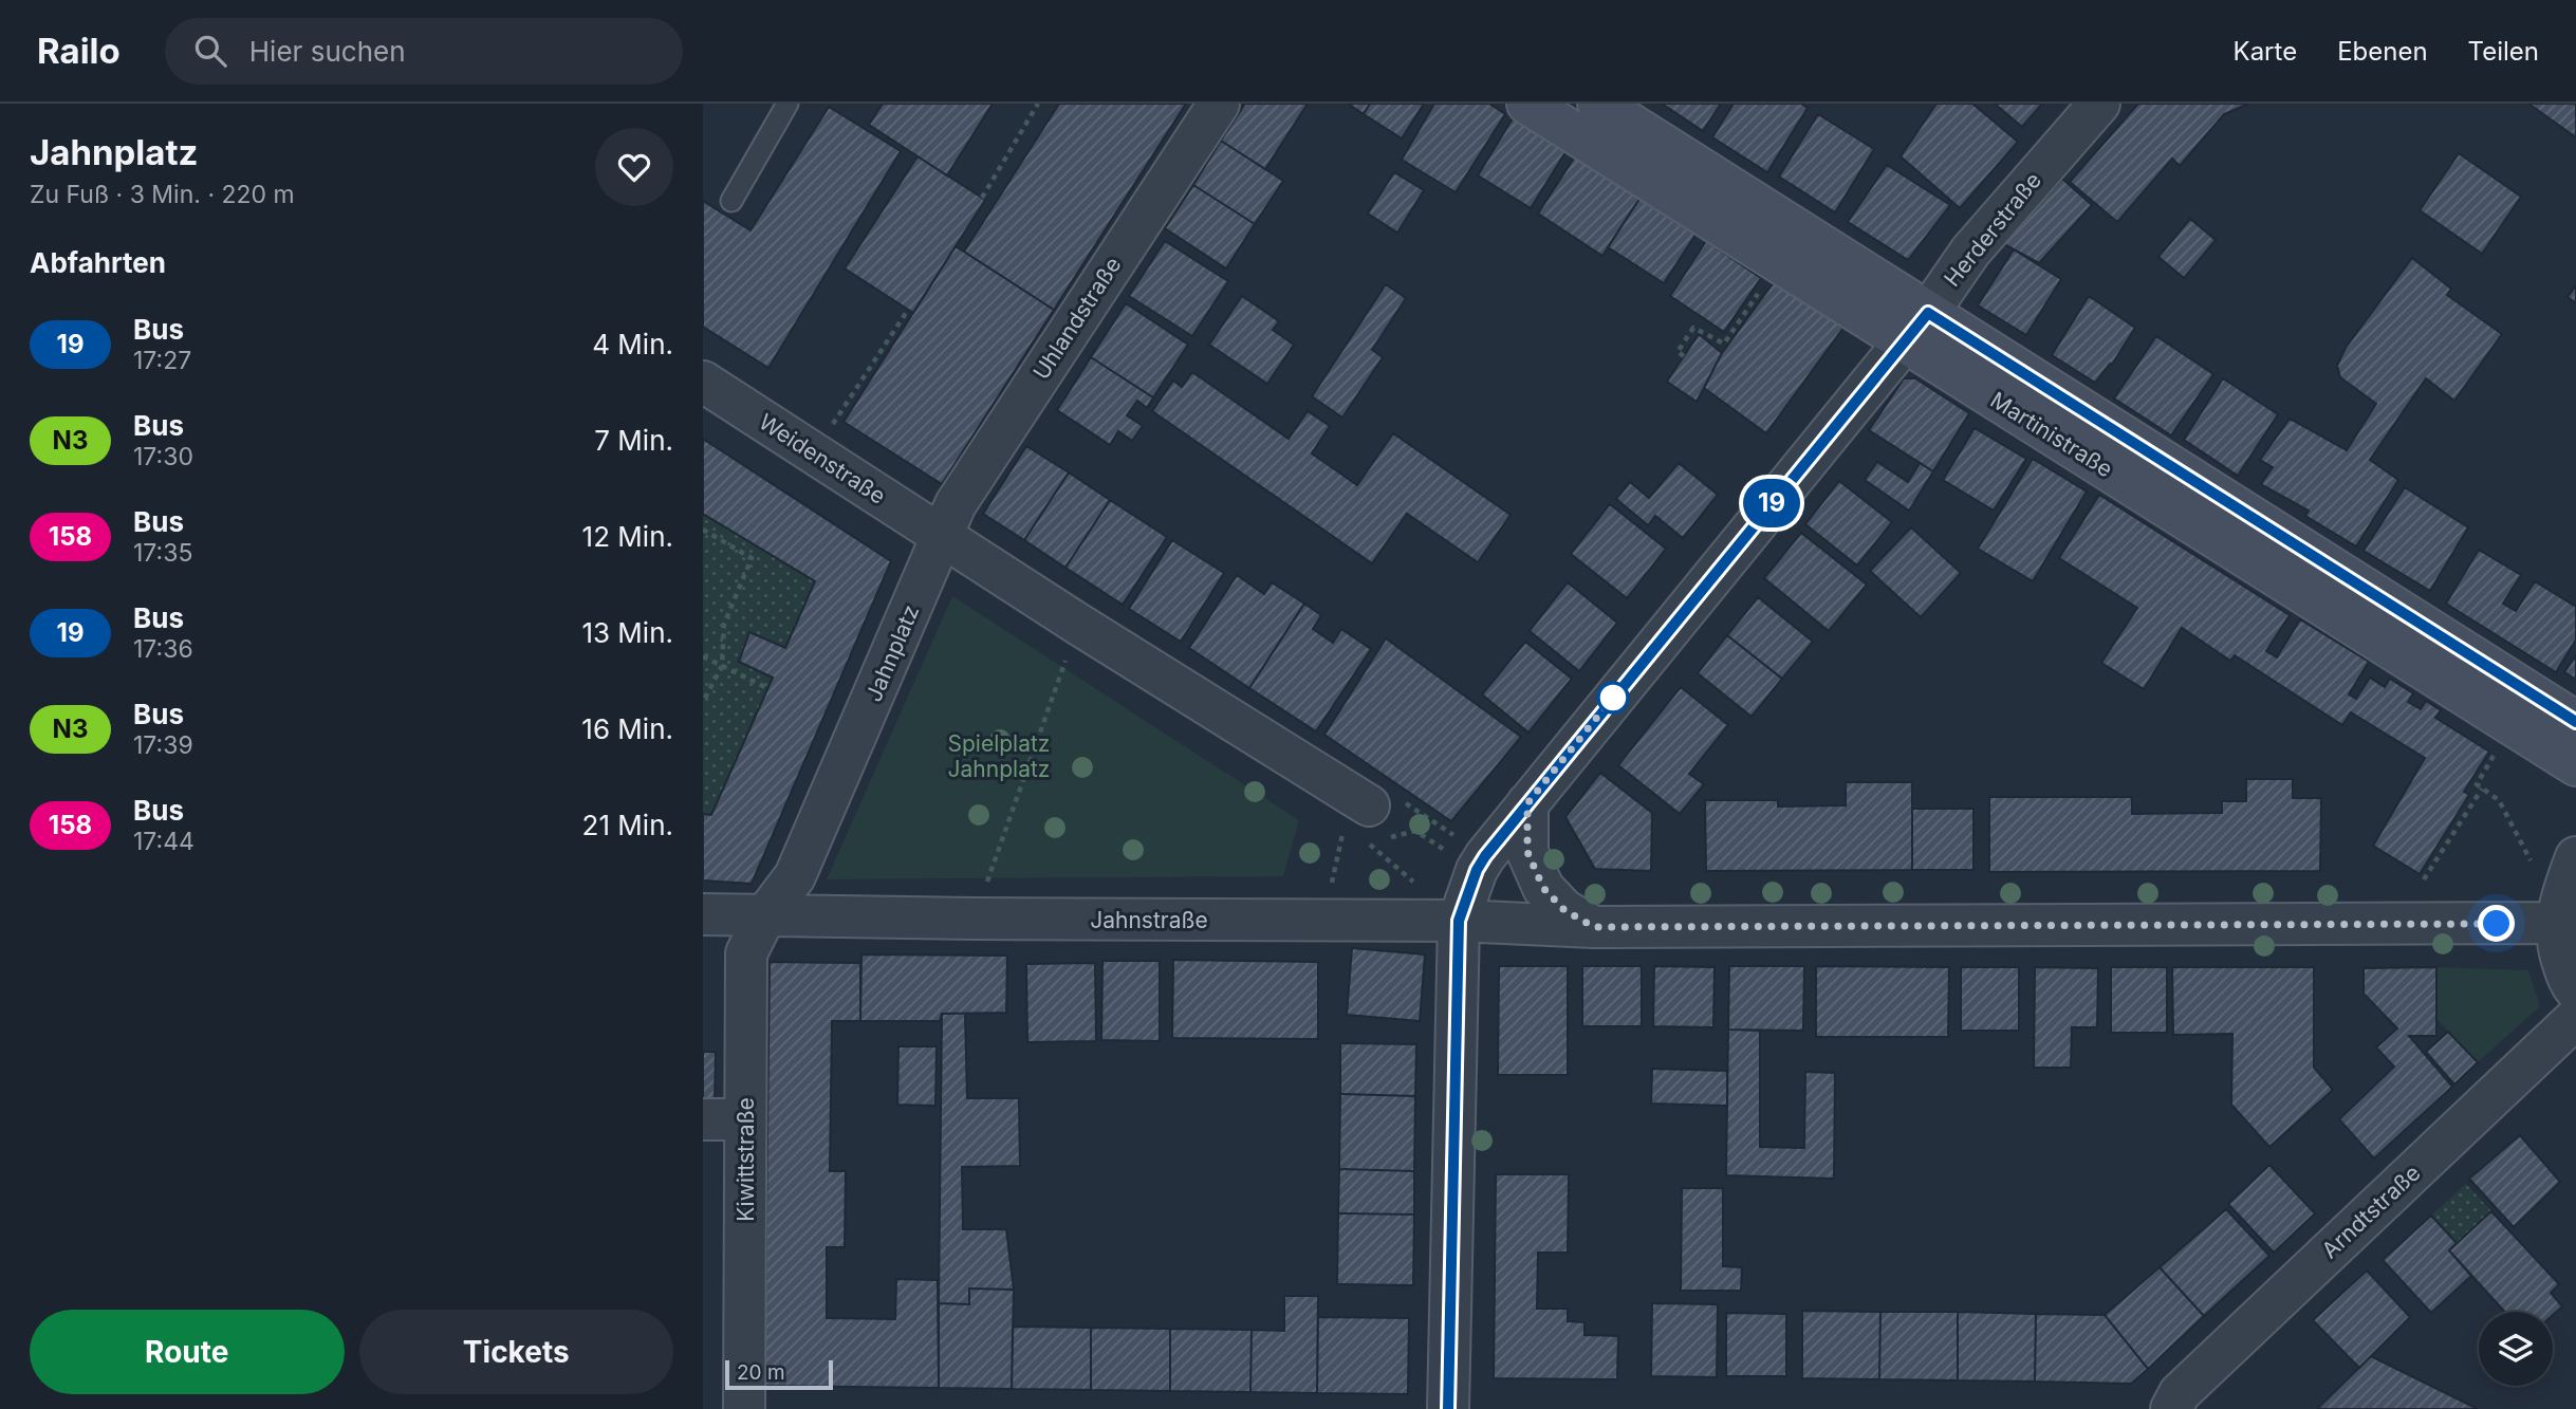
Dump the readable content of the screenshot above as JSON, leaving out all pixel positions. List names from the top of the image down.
{
  "streets": {
    "main road": ["Martinistraße"],
    "street": [
      "Herderstraße",
      "Uhlandstraße",
      "Weidenstraße",
      "Jahnplatz",
      "Jahnstraße",
      "Kiwittstraße",
      "Arndtstraße"
    ]
  },
  "crossings": [
    ["Herderstraße", "Martinistraße"],
    ["Herderstraße", "Jahnstraße"],
    ["Uhlandstraße", "Weidenstraße"],
    ["Uhlandstraße", "Jahnplatz"],
    ["Weidenstraße", "Jahnplatz"],
    ["Jahnplatz", "Jahnstraße"],
    ["Jahnplatz", "Kiwittstraße"],
    ["Jahnstraße", "Kiwittstraße"]
  ],
  "parks": ["Spielplatz Jahnplatz"],
  "lines": ["bus line 19"],
  "scale_bar": "20 m",
  "page": {
    "header": "Railo",
    "search": "Hier suchen",
    "nav": ["Karte", "Ebenen", "Teilen"],
    "heading": [
      ["Jahnplatz", "Zu Fuß · 3 Min. · 220 m"],
      "Abfahrten"
    ],
    "on_map": "19",
    "list": [
      {
        "mark": "19",
        "name": "Bus",
        "note": "17:27",
        "value": "4 Min."
      },
      {
        "mark": "N3",
        "name": "Bus",
        "note": "17:30",
        "value": "7 Min."
      },
      {
        "mark": "158",
        "name": "Bus",
        "note": "17:35",
        "value": "12 Min."
      },
      {
        "mark": "19",
        "name": "Bus",
        "note": "17:36",
        "value": "13 Min."
      },
      {
        "mark": "N3",
        "name": "Bus",
        "note": "17:39",
        "value": "16 Min."
      },
      {
        "mark": "158",
        "name": "Bus",
        "note": "17:44",
        "value": "21 Min."
      }
    ],
    "buttons": ["Route", "Tickets"],
    "scale": "20 m"
  }
}
